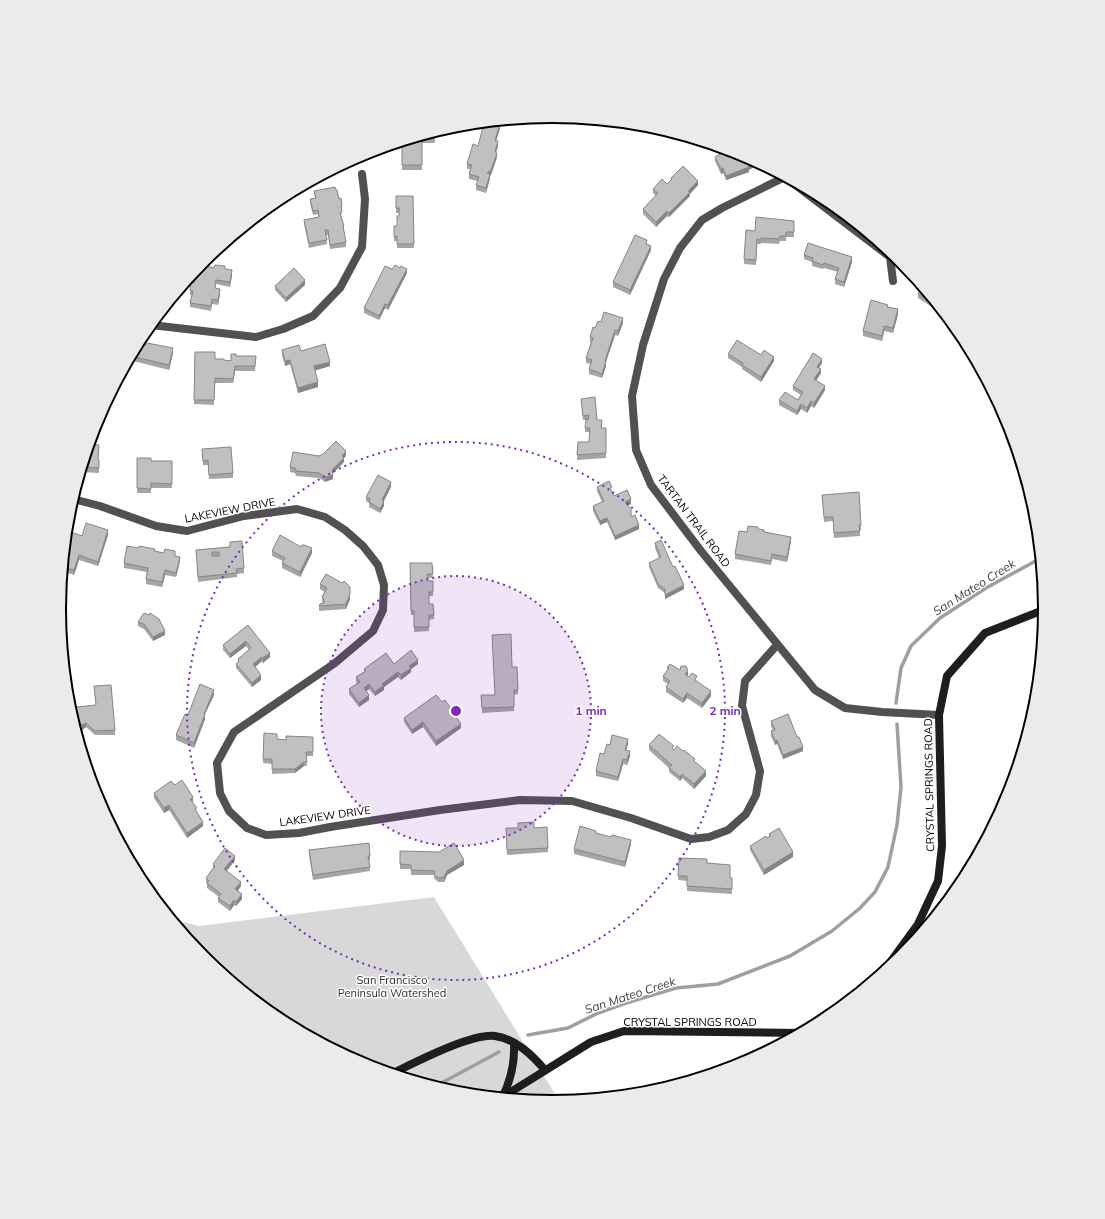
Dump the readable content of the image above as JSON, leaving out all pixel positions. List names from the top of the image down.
{
  "streets": {
    "main road": ["CRYSTAL SPRINGS ROAD"],
    "street": ["LAKEVIEW DRIVE", "TARTAN TRAIL ROAD"]
  },
  "crossings": [
    ["LAKEVIEW DRIVE", "TARTAN TRAIL ROAD"],
    ["TARTAN TRAIL ROAD", "CRYSTAL SPRINGS ROAD"]
  ],
  "water": ["San Mateo Creek"],
  "parks": ["San Francisco Peninsula Watershed"],
  "rings": ["1 min", "2 min"]
}
